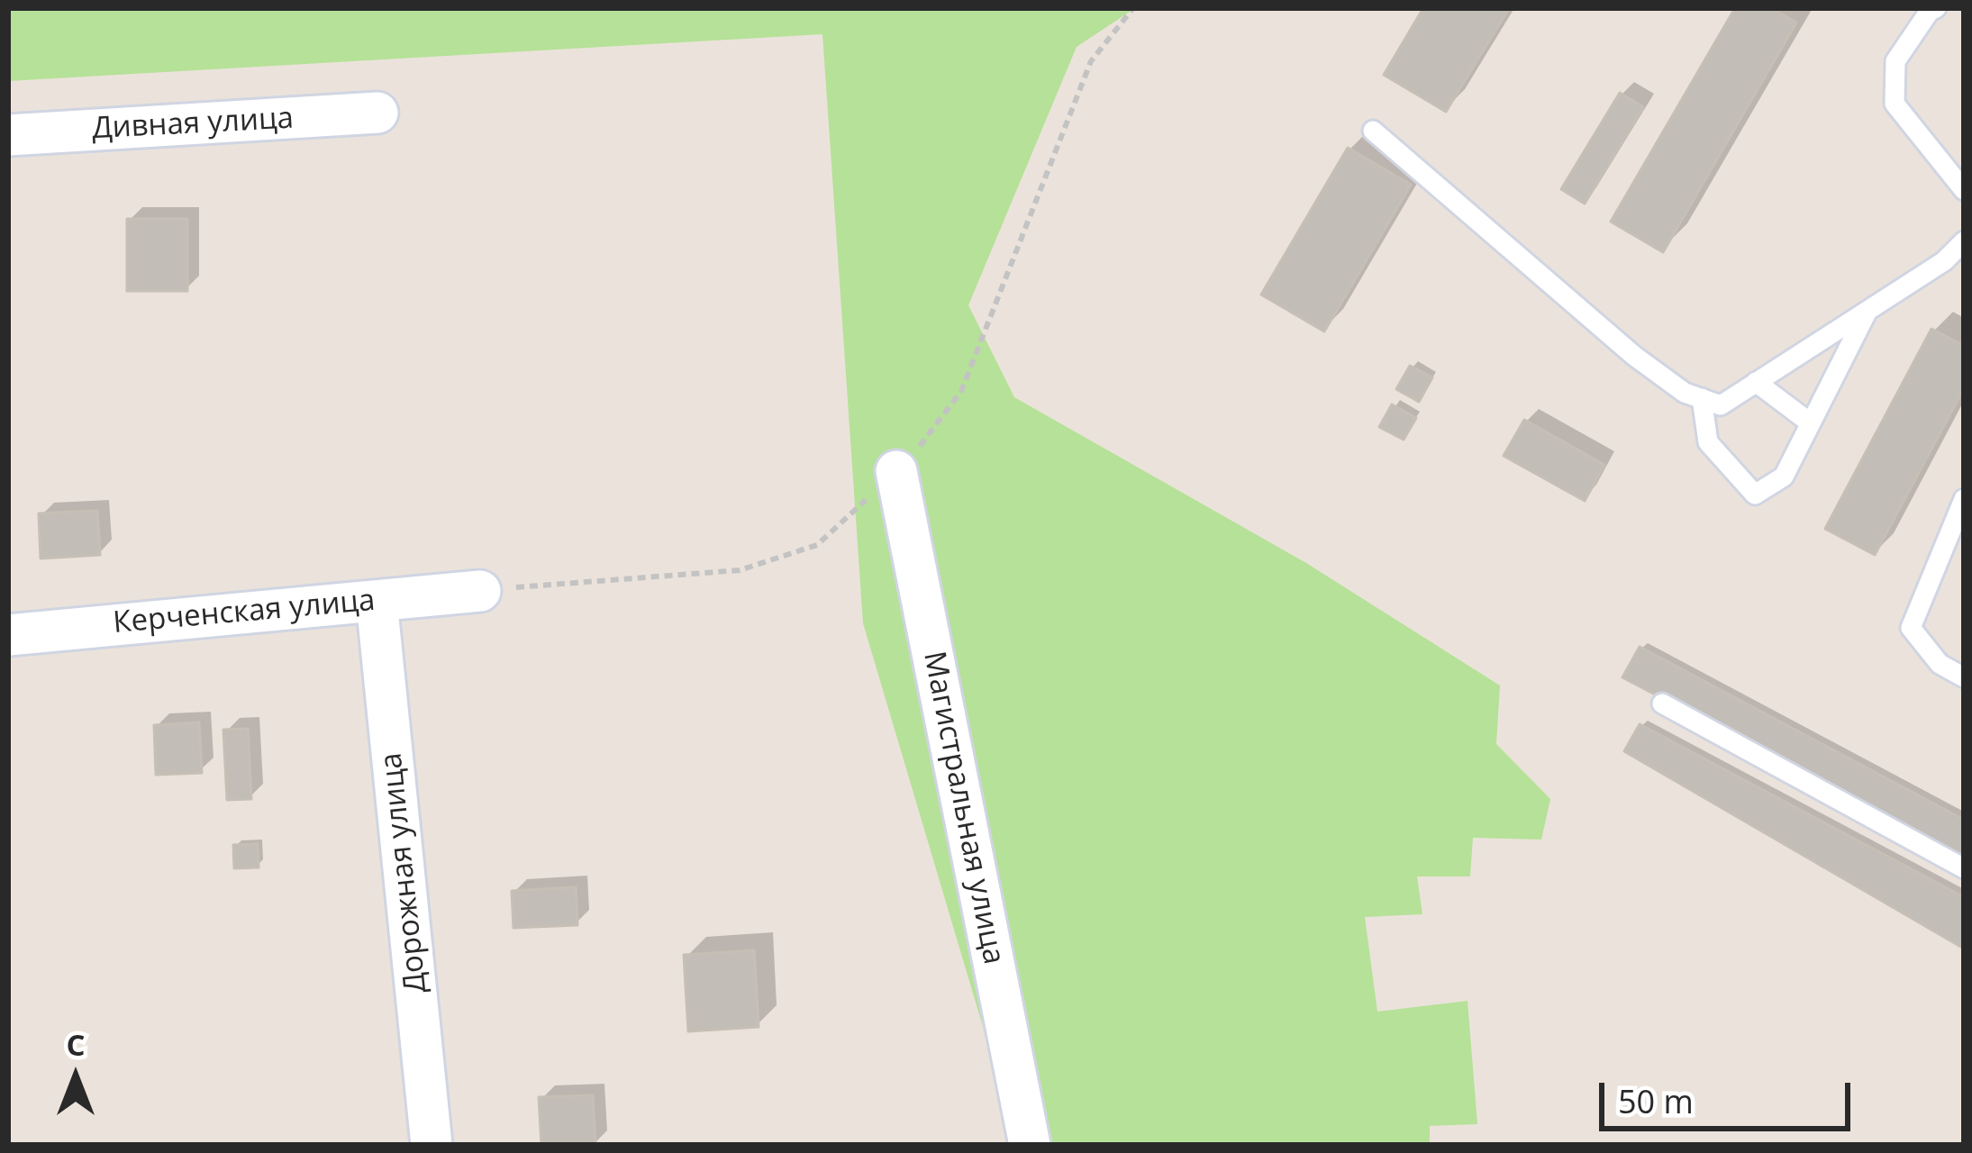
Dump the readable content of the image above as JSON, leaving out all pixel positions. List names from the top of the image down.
{
  "streets": {
    "street": [
      "Дивная улица",
      "Керченская улица",
      "Магистральная улица",
      "Дорожная улица"
    ]
  },
  "crossings": [
    ["Керченская улица", "Дорожная улица"]
  ],
  "scale_bar": "50 m",
  "north": "top"
}
